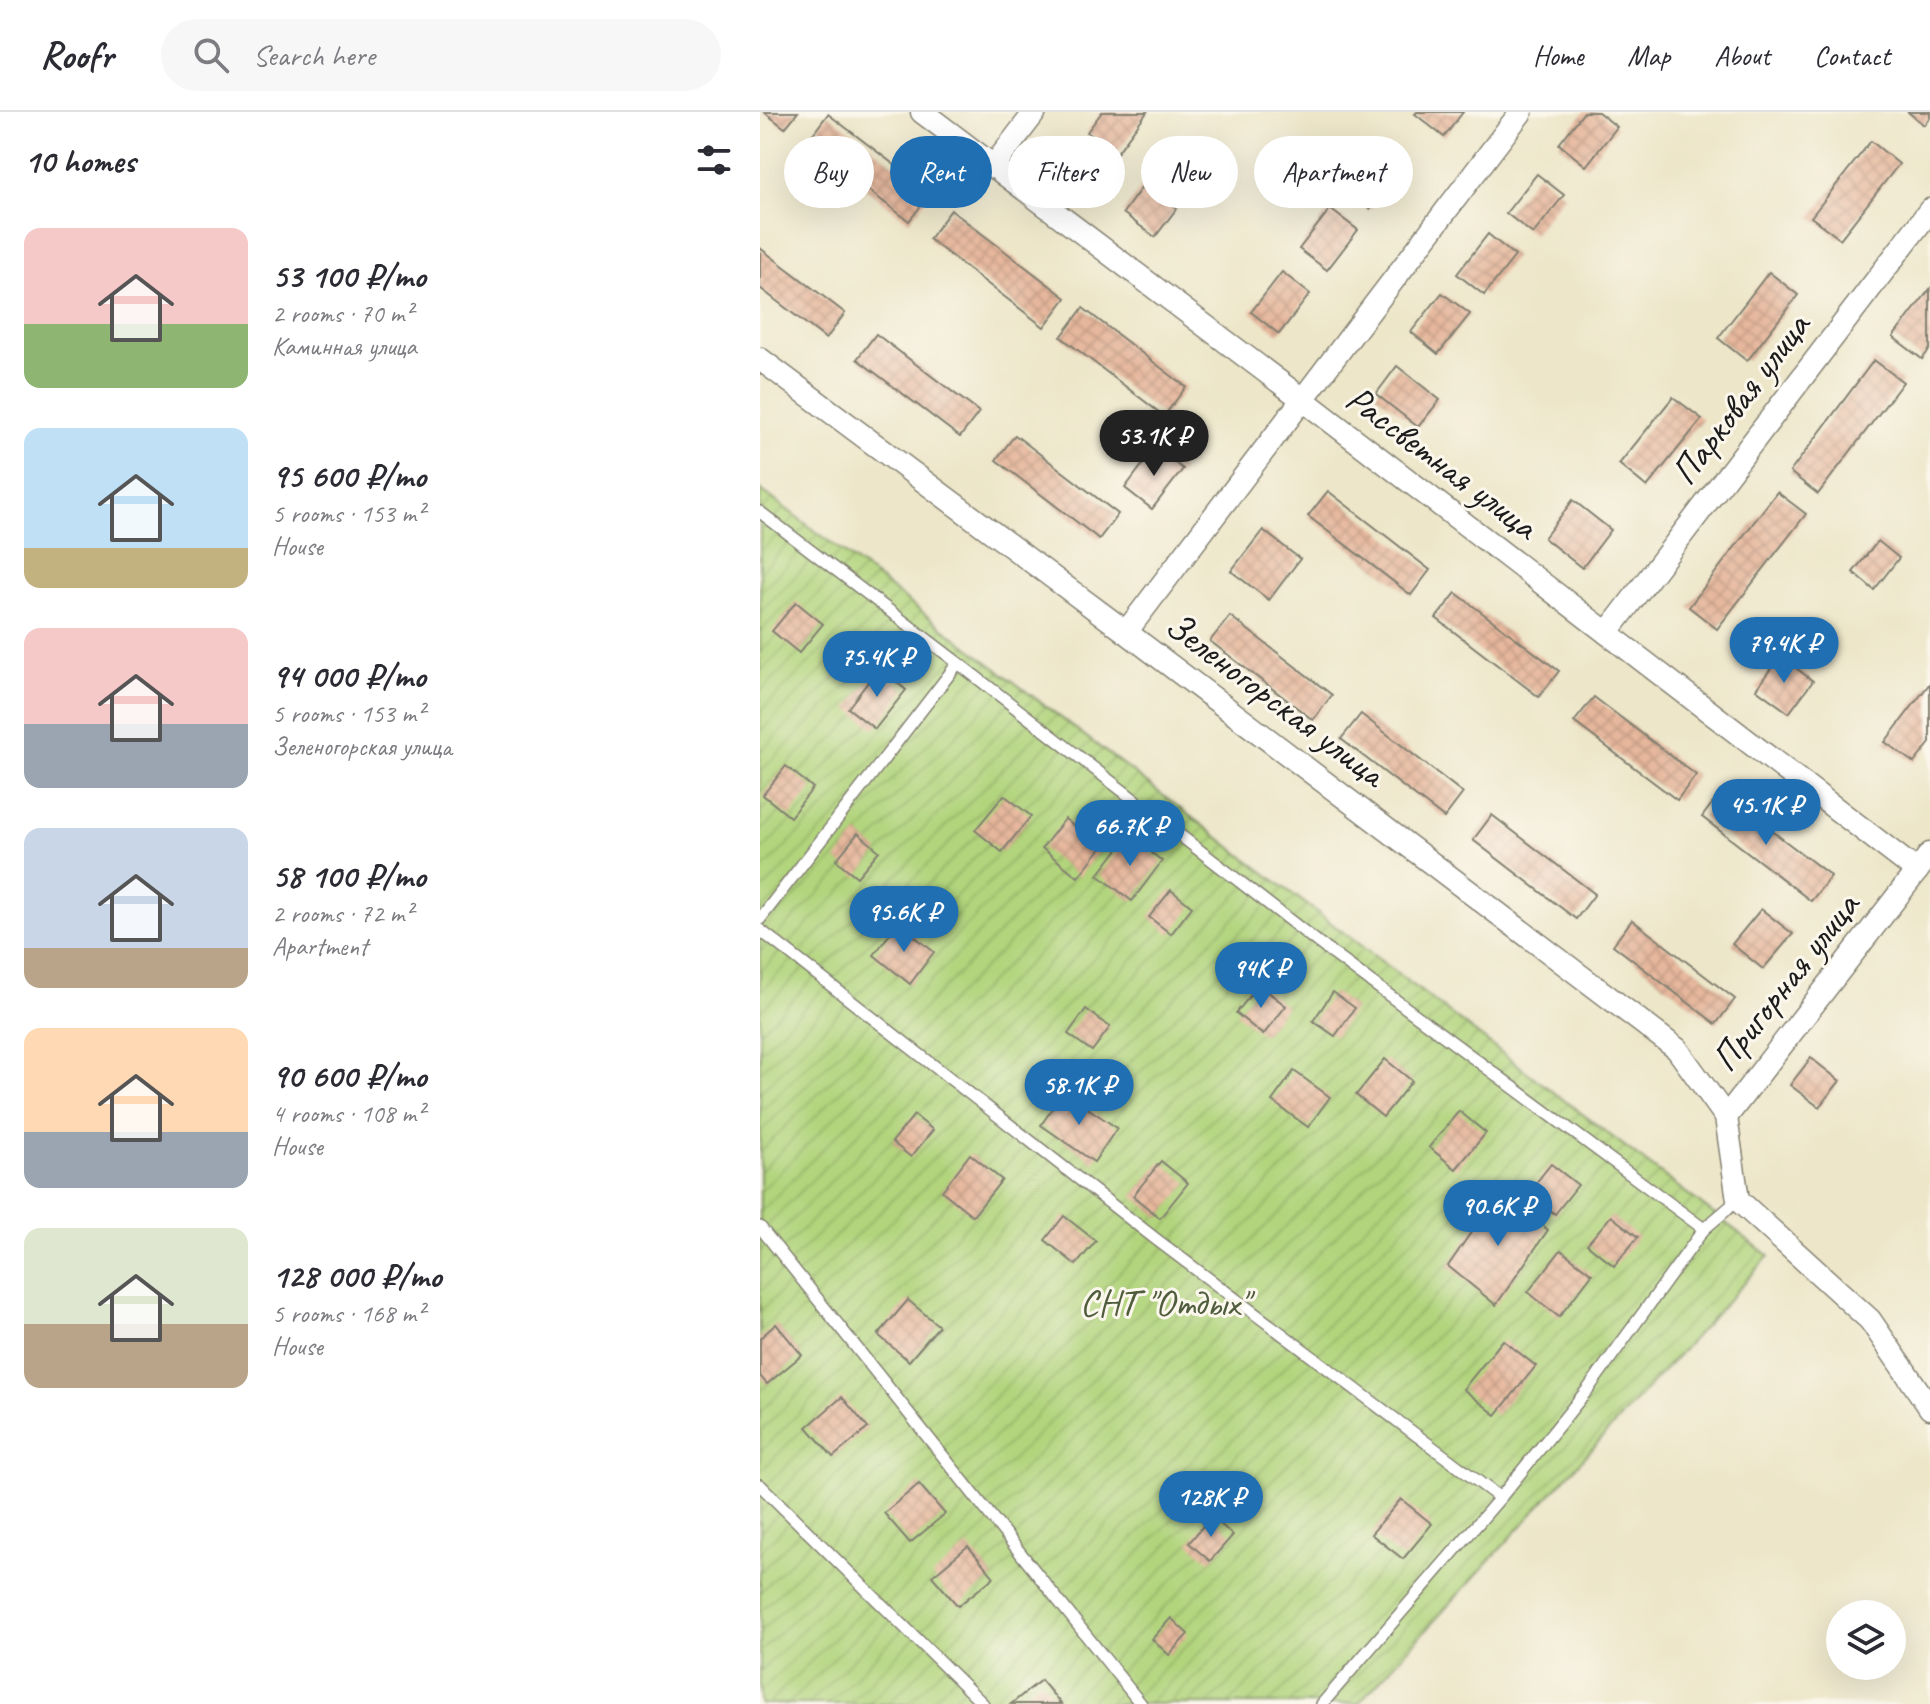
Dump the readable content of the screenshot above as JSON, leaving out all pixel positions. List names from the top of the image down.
{
  "streets": {
    "street": [
      "Парковая улица",
      "Рассветная улица",
      "Зеленогорская улица",
      "Пригорная улица"
    ]
  },
  "crossings": [
    ["Парковая улица", "Рассветная улица"],
    ["Рассветная улица", "Пригорная улица"],
    ["Зеленогорская улица", "Пригорная улица"]
  ],
  "parks": ["СНТ \"Отдых\""],
  "page": {
    "header": "Roofr",
    "search": "Search here",
    "nav": [
      "Home",
      "Map",
      "About",
      "Contact"
    ],
    "heading": "10 homes",
    "chip": [
      "Buy",
      "Rent",
      "Filters",
      "New",
      "Apartment"
    ],
    "list": [
      {
        "name": "53 100 ₽/mo",
        "note": "2 rooms · 70 m² · Каминная улица"
      },
      {
        "name": "95 600 ₽/mo",
        "note": "5 rooms · 153 m² · House"
      },
      {
        "name": "94 000 ₽/mo",
        "note": "5 rooms · 153 m² · Зеленогорская улица"
      },
      {
        "name": "58 100 ₽/mo",
        "note": "2 rooms · 72 m² · Apartment"
      },
      {
        "name": "90 600 ₽/mo",
        "note": "4 rooms · 108 m² · House"
      },
      {
        "name": "128 000 ₽/mo",
        "note": "5 rooms · 168 m² · House"
      }
    ],
    "price": [
      "53.1K ₽",
      "79.4K ₽",
      "75.4K ₽",
      "45.1K ₽",
      "66.7K ₽",
      "95.6K ₽",
      "94K ₽",
      "58.1K ₽",
      "90.6K ₽",
      "128K ₽"
    ]
  }
}
